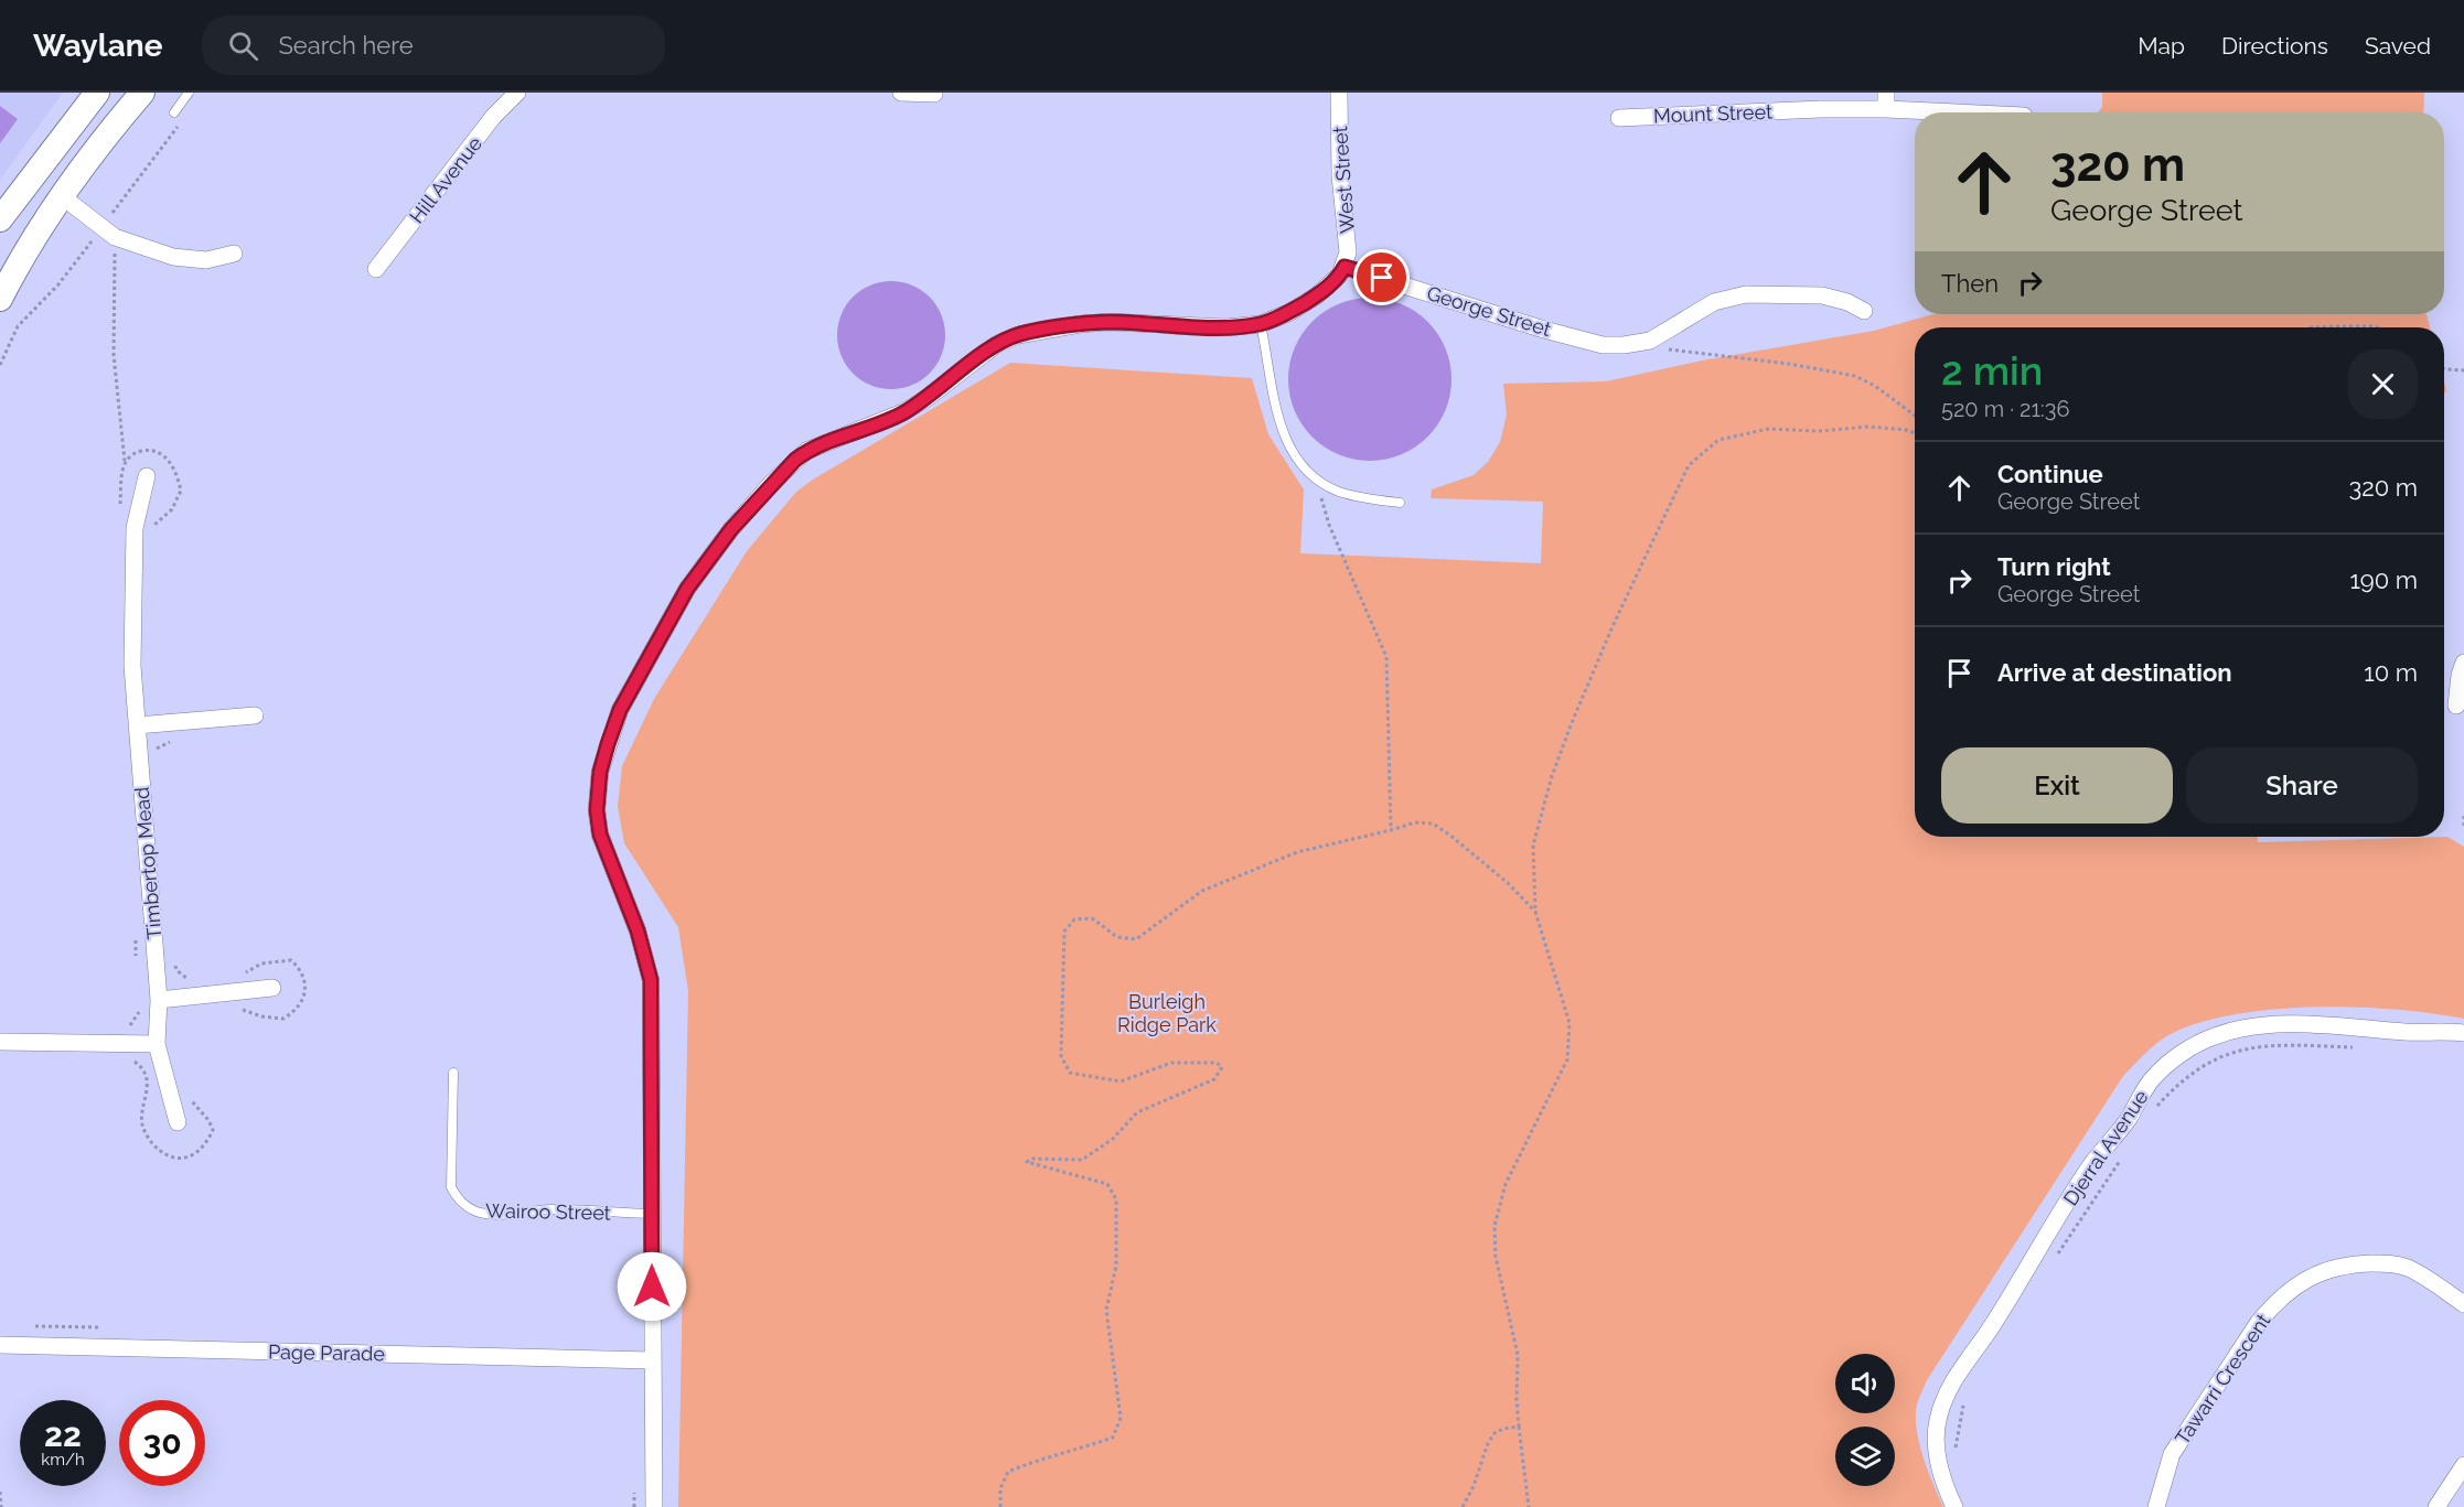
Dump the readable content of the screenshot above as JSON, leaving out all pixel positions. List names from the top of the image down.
{
  "streets": {
    "street": [
      "Mount Street",
      "Hill Avenue",
      "West Street",
      "George Street",
      "Timbertop Mead",
      "Djerral Avenue",
      "Page Parade",
      "Tawarri Crescent"
    ],
    "lane": ["Wairoo Street"]
  },
  "crossings": [
    ["West Street", "George Street"]
  ],
  "parks": ["Burleigh Ridge Park"],
  "page": {
    "header": "Waylane",
    "search": "Search here",
    "nav": ["Map", "Directions", "Saved"],
    "turn": ["320 m", "George Street"],
    "then": "Then",
    "heading": ["2 min", "520 m · 21:36"],
    "list": [
      {
        "name": "Continue",
        "note": "George Street",
        "value": "320 m"
      },
      {
        "name": "Turn right",
        "note": "George Street",
        "value": "190 m"
      },
      {
        "name": "Arrive at destination",
        "value": "10 m"
      }
    ],
    "buttons": ["Exit", "Share"],
    "speed": "22 km/h",
    "limit": "30"
  }
}
